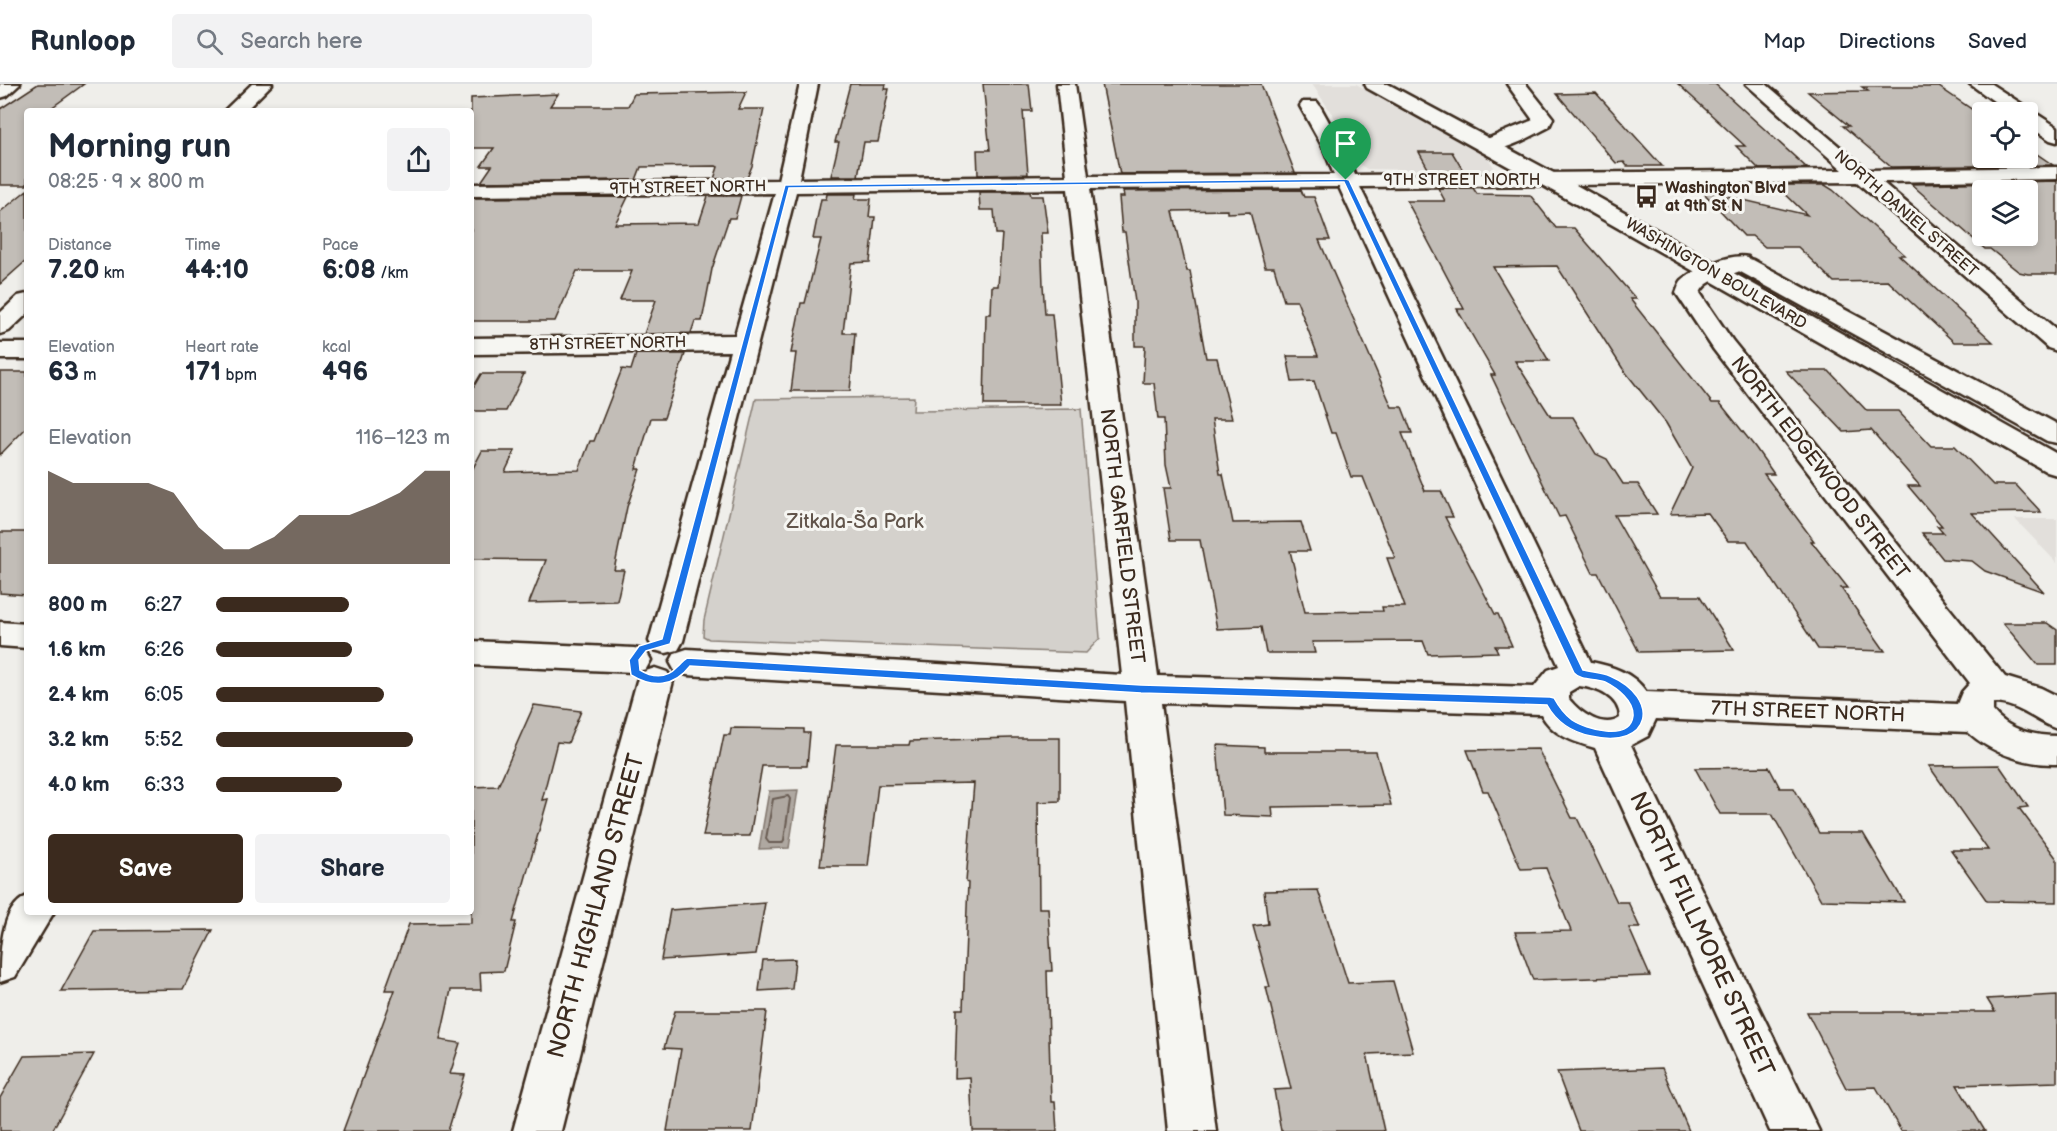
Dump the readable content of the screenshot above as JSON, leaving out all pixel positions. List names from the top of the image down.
{
  "streets": {
    "street": [
      "9TH STREET NORTH",
      "NORTH DANIEL STREET",
      "WASHINGTON BOULEVARD",
      "8TH STREET NORTH",
      "NORTH EDGEWOOD STREET",
      "NORTH GARFIELD STREET",
      "7TH STREET NORTH",
      "NORTH HIGHLAND STREET",
      "NORTH FILLMORE STREET"
    ]
  },
  "crossings": [
    ["9TH STREET NORTH", "NORTH DANIEL STREET"],
    ["9TH STREET NORTH", "WASHINGTON BOULEVARD"],
    ["9TH STREET NORTH", "NORTH GARFIELD STREET"],
    ["9TH STREET NORTH", "NORTH HIGHLAND STREET"],
    ["WASHINGTON BOULEVARD", "NORTH EDGEWOOD STREET"],
    ["8TH STREET NORTH", "NORTH HIGHLAND STREET"],
    ["NORTH EDGEWOOD STREET", "7TH STREET NORTH"],
    ["7TH STREET NORTH", "NORTH FILLMORE STREET"]
  ],
  "parks": ["Zitkala-Ša Park"],
  "places": {
    "bus stop": ["Washington Blvd at 9th St N"]
  },
  "page": {
    "header": "Runloop",
    "search": "Search here",
    "nav": ["Map", "Directions", "Saved"],
    "heading": ["Morning run", "08:25 · 9 × 800 m"],
    "stats": [
      ["Distance", "7.20 km"],
      ["Time", "44:10"],
      ["Pace", "6:08 /km"],
      ["Elevation", "63 m"],
      ["Heart rate", "171 bpm"],
      ["kcal", "496"]
    ],
    "chart": ["Elevation", "116–123 m"],
    "list": [
      {
        "name": "800 m",
        "note": "6:27"
      },
      {
        "name": "1.6 km",
        "note": "6:26"
      },
      {
        "name": "2.4 km",
        "note": "6:05"
      },
      {
        "name": "3.2 km",
        "note": "5:52"
      },
      {
        "name": "4.0 km",
        "note": "6:33"
      }
    ],
    "buttons": ["Save", "Share"]
  }
}
